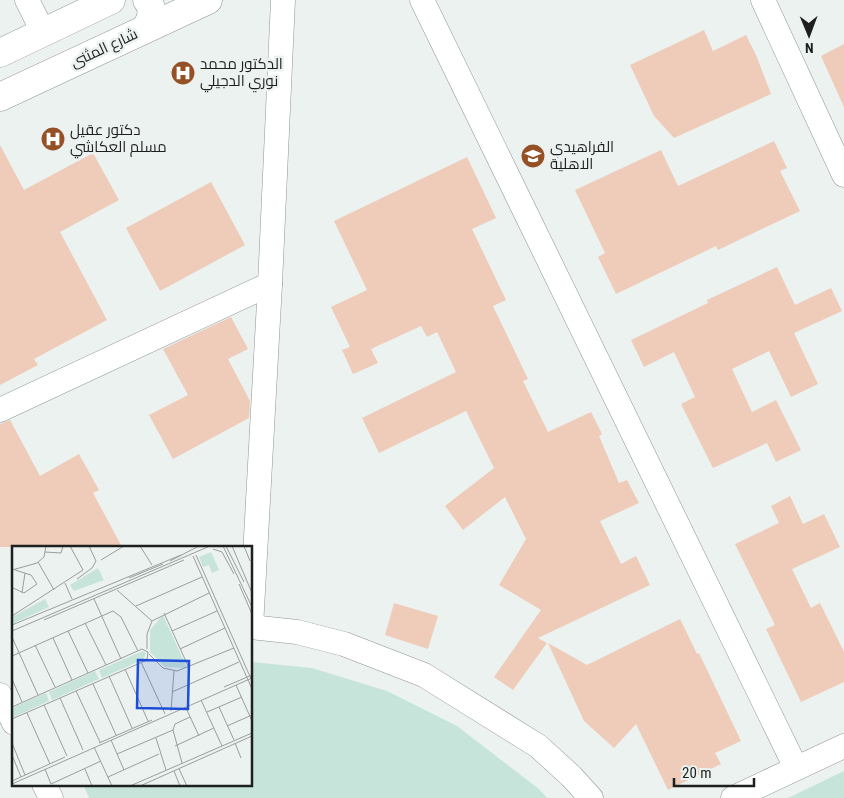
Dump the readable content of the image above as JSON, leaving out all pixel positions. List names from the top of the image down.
{
  "streets": {
    "main road": ["شارع المثنى"]
  },
  "places": {
    "hospital": ["الدكتور محمد نوري الدجيلي", "دكتور عقيل مسلم العكاشي"],
    "school or university": ["الفراهيدي الاهلية"]
  },
  "scale_bar": "20 m",
  "north": "bottom"
}
